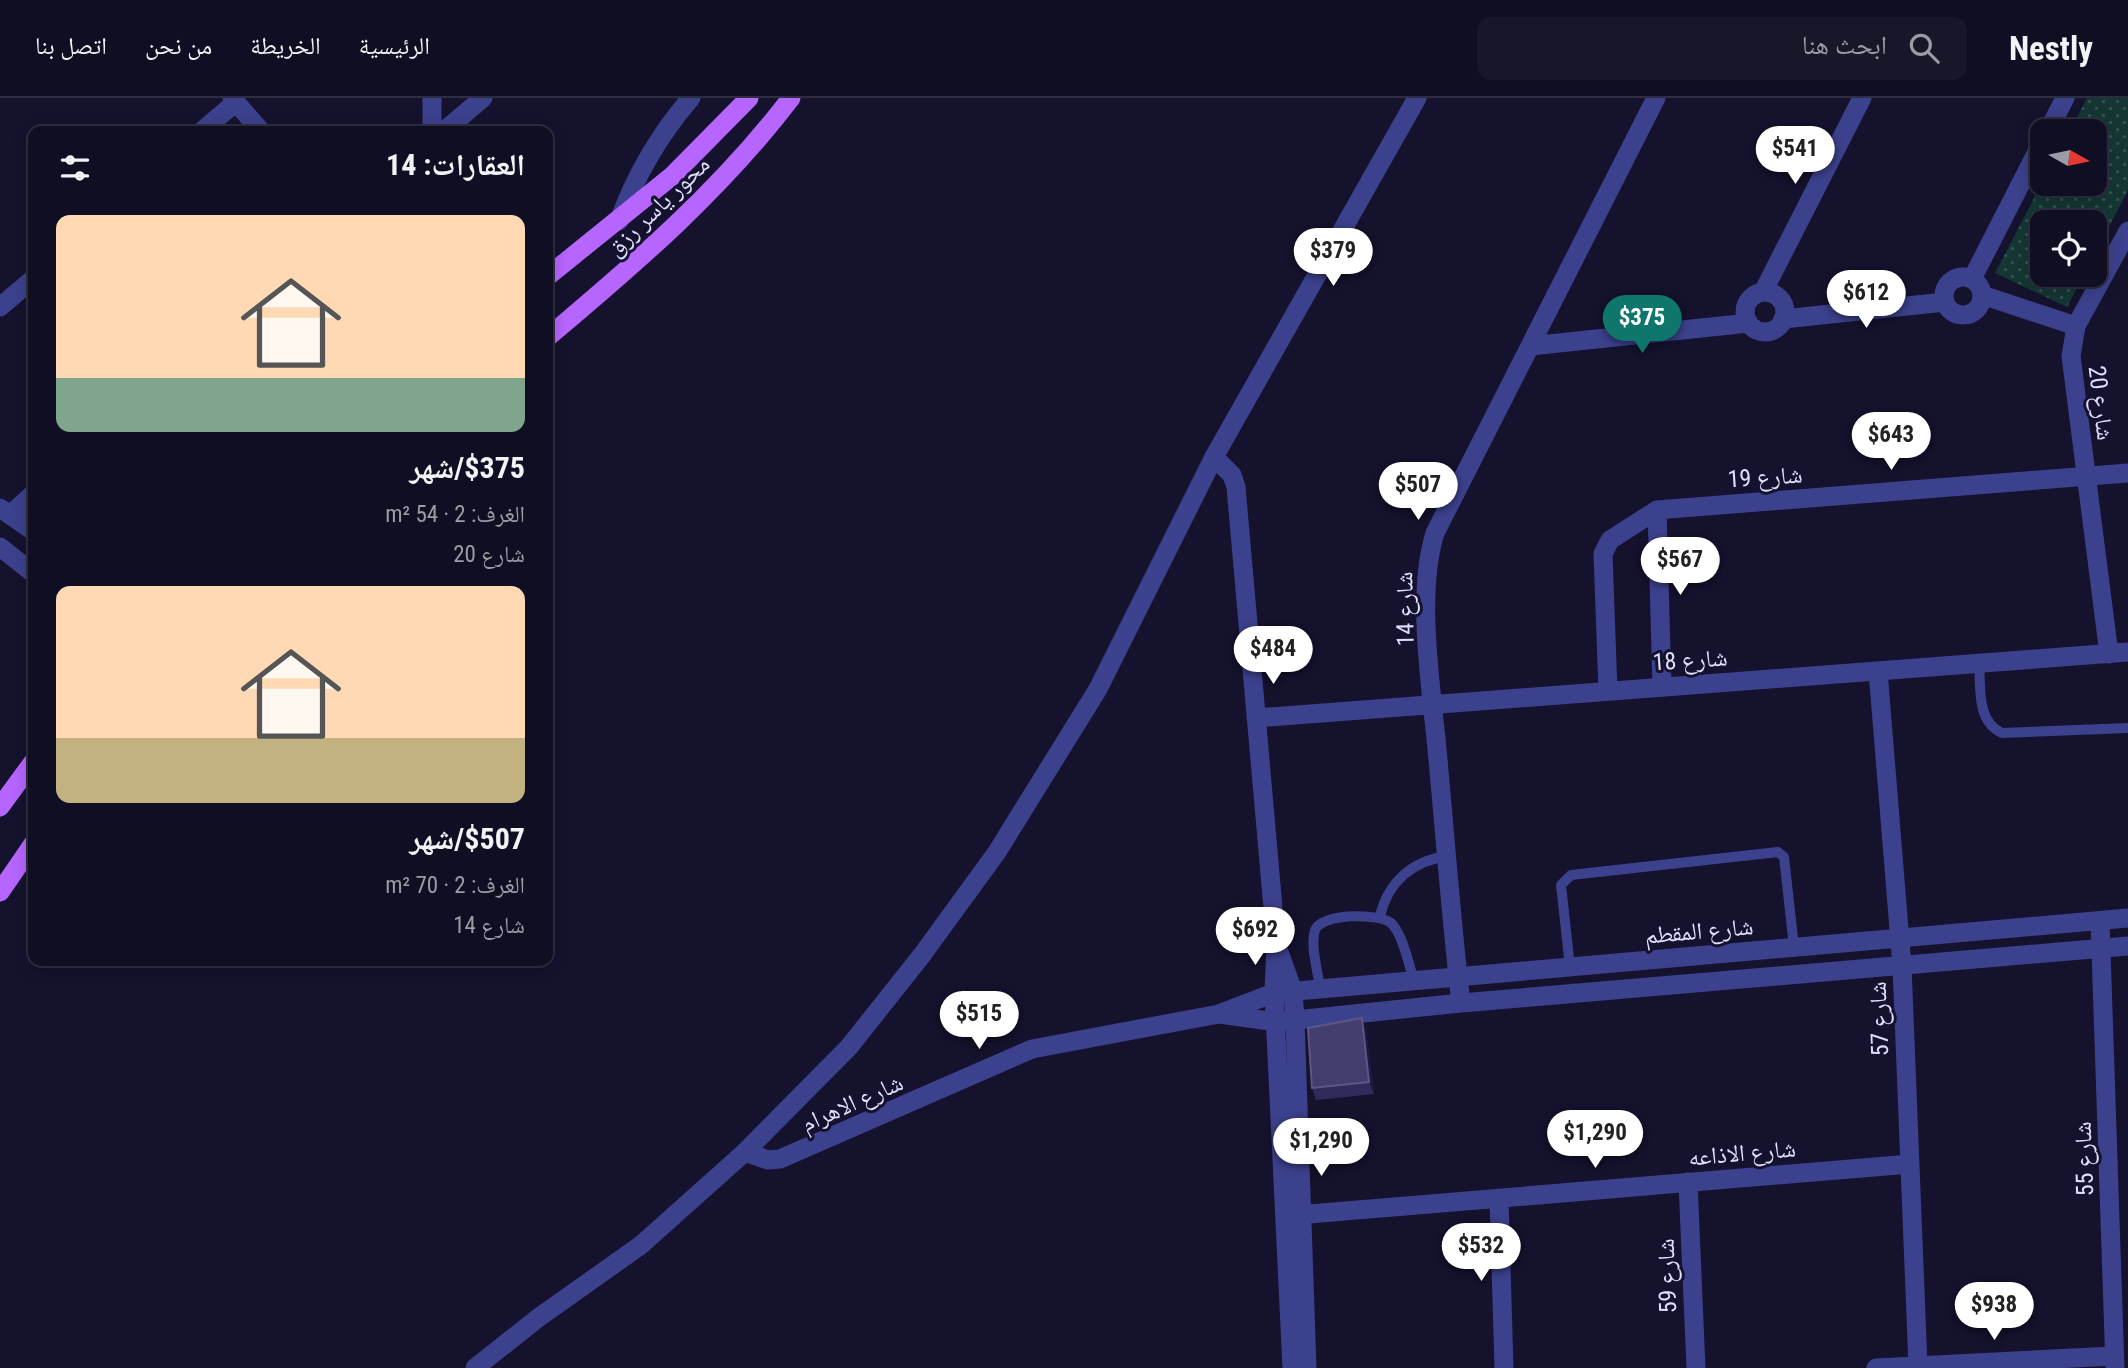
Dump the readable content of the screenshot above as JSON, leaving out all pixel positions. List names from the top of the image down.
{
  "streets": {
    "main road": ["محور ياسر رزق"],
    "street": [
      "شارع 20",
      "شارع 19",
      "شارع 14",
      "شارع 18",
      "شارع المقطم",
      "شارع 57",
      "شارع الاهرام",
      "شارع الاذاعه",
      "شارع 55",
      "شارع 59"
    ]
  },
  "crossings": [
    ["شارع 20", "شارع 19"],
    ["شارع 20", "شارع 18"],
    ["شارع 19", "شارع 18"],
    ["شارع 14", "شارع 18"],
    ["شارع 14", "شارع المقطم"],
    ["شارع 18", "شارع 57"],
    ["شارع المقطم", "شارع 57"],
    ["شارع المقطم", "شارع الاهرام"],
    ["شارع المقطم", "شارع 55"],
    ["شارع 57", "شارع الاذاعه"],
    ["شارع الاذاعه", "شارع 59"]
  ],
  "north": "right",
  "page": {
    "header": "Nestly",
    "search": "ابحث هنا",
    "nav": [
      "الرئيسية",
      "الخريطة",
      "من نحن",
      "اتصل بنا"
    ],
    "price": [
      "$541",
      "$379",
      "$612",
      "$375",
      "$643",
      "$507",
      "$567",
      "$484",
      "$692",
      "$515",
      "$1,290",
      "$1,290",
      "$532",
      "$938"
    ],
    "heading": "العقارات: 14",
    "list": [
      {
        "name": "$375/شهر",
        "note": "الغرف: 2 · 54 m² · شارع 20"
      },
      {
        "name": "$507/شهر",
        "note": "الغرف: 2 · 70 m² · شارع 14"
      }
    ]
  }
}
